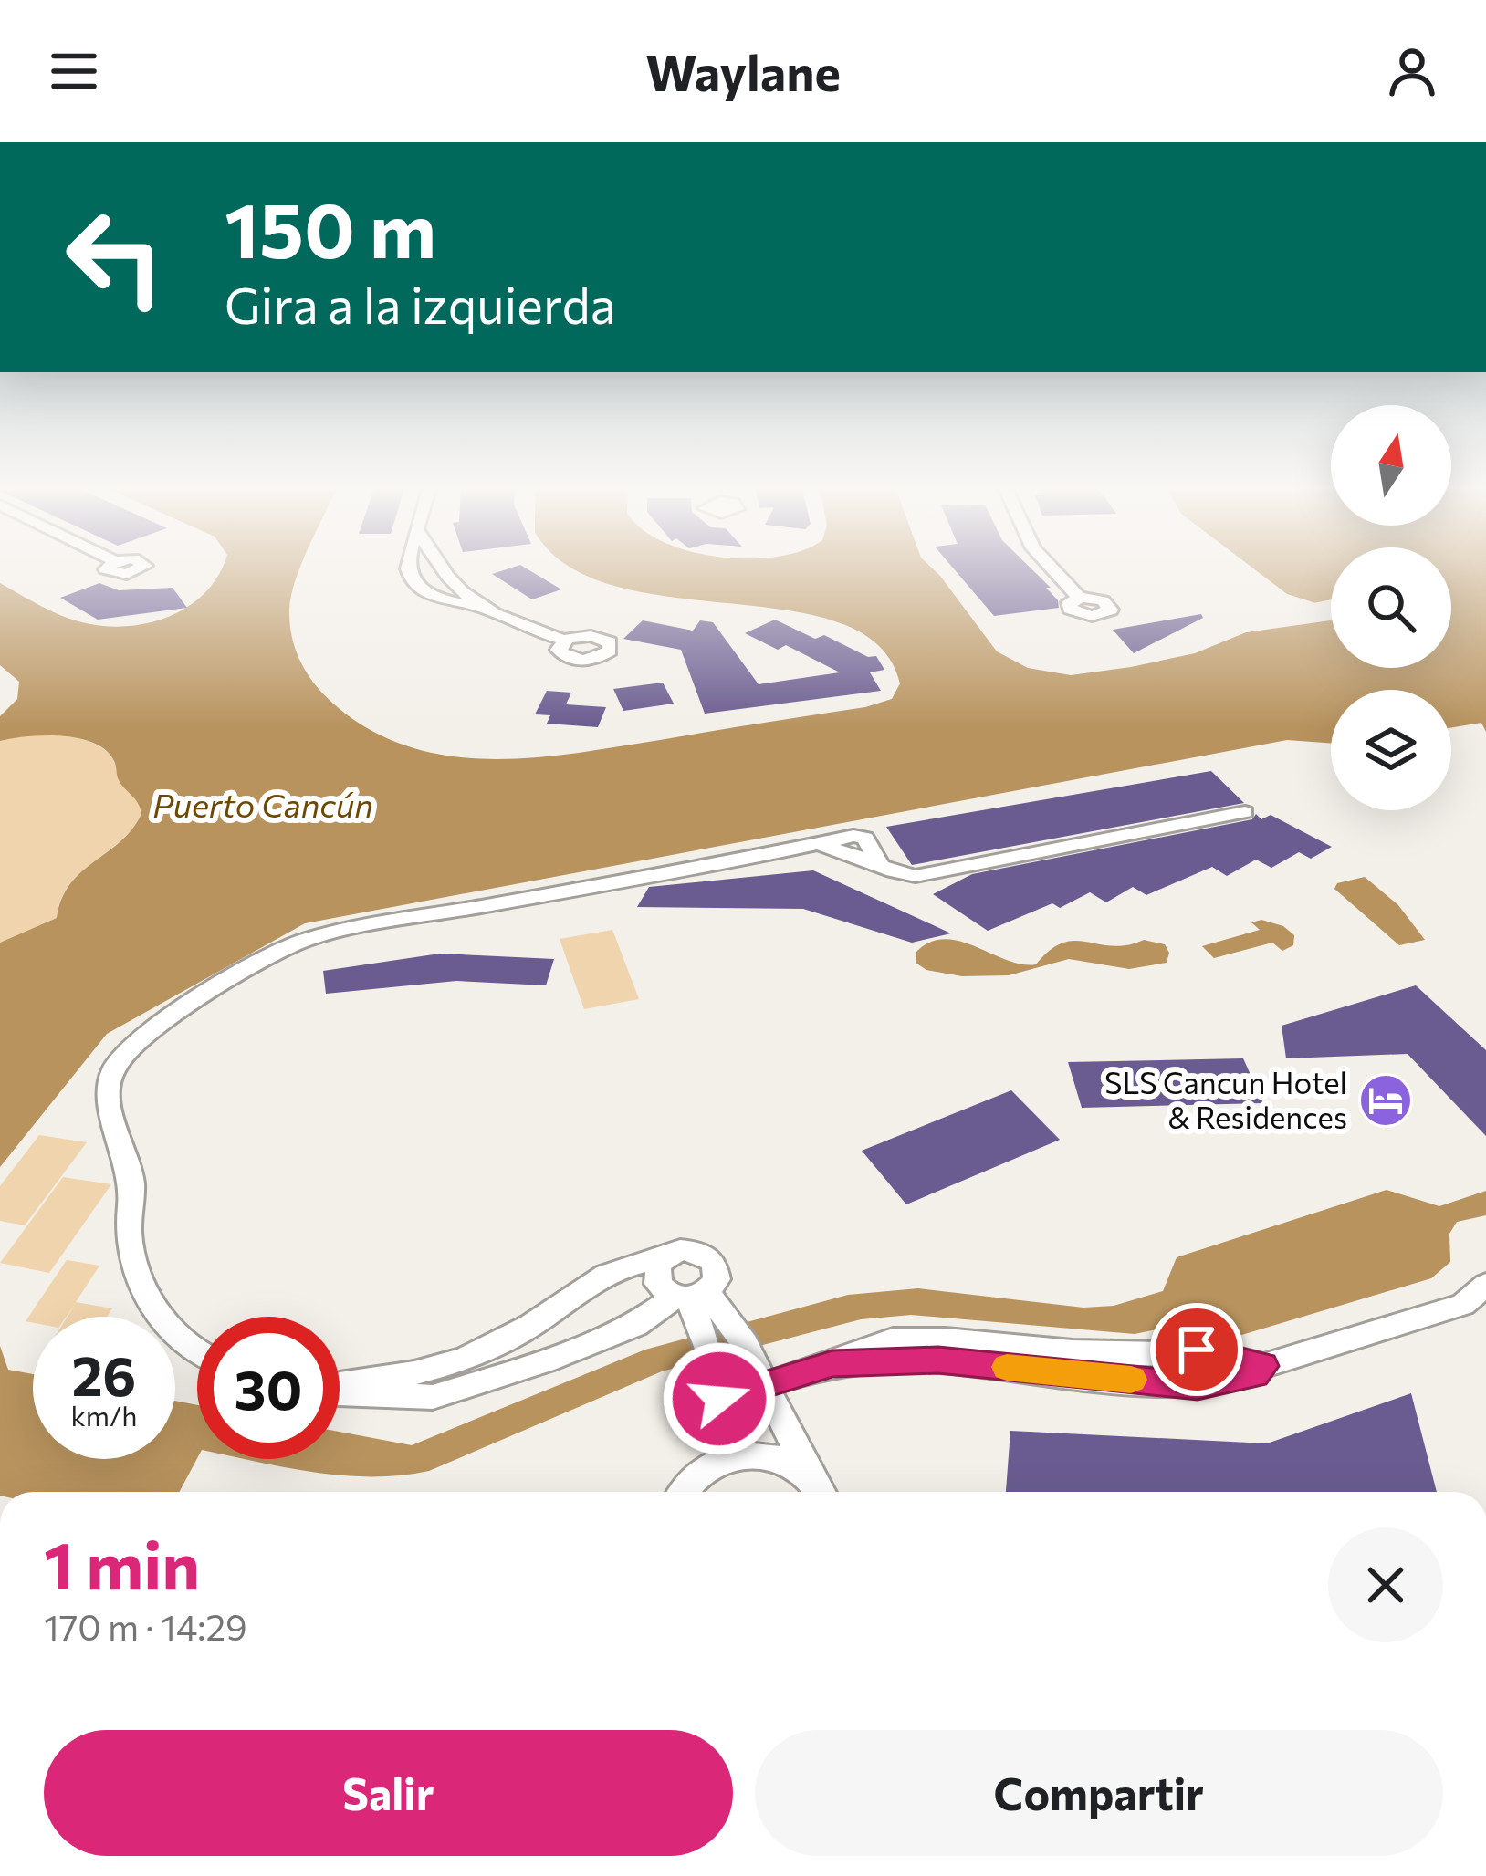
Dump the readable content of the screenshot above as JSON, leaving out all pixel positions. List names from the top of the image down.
{
  "water": ["Puerto Cancún"],
  "places": {
    "hotel": ["SLS Cancun Hotel & Residences"]
  },
  "north": "top",
  "page": {
    "header": "Waylane",
    "turn": ["150 m", "Gira a la izquierda"],
    "speed": "26 km/h",
    "limit": "30",
    "heading": ["1 min", "170 m · 14:29"],
    "buttons": ["Salir", "Compartir"]
  }
}
